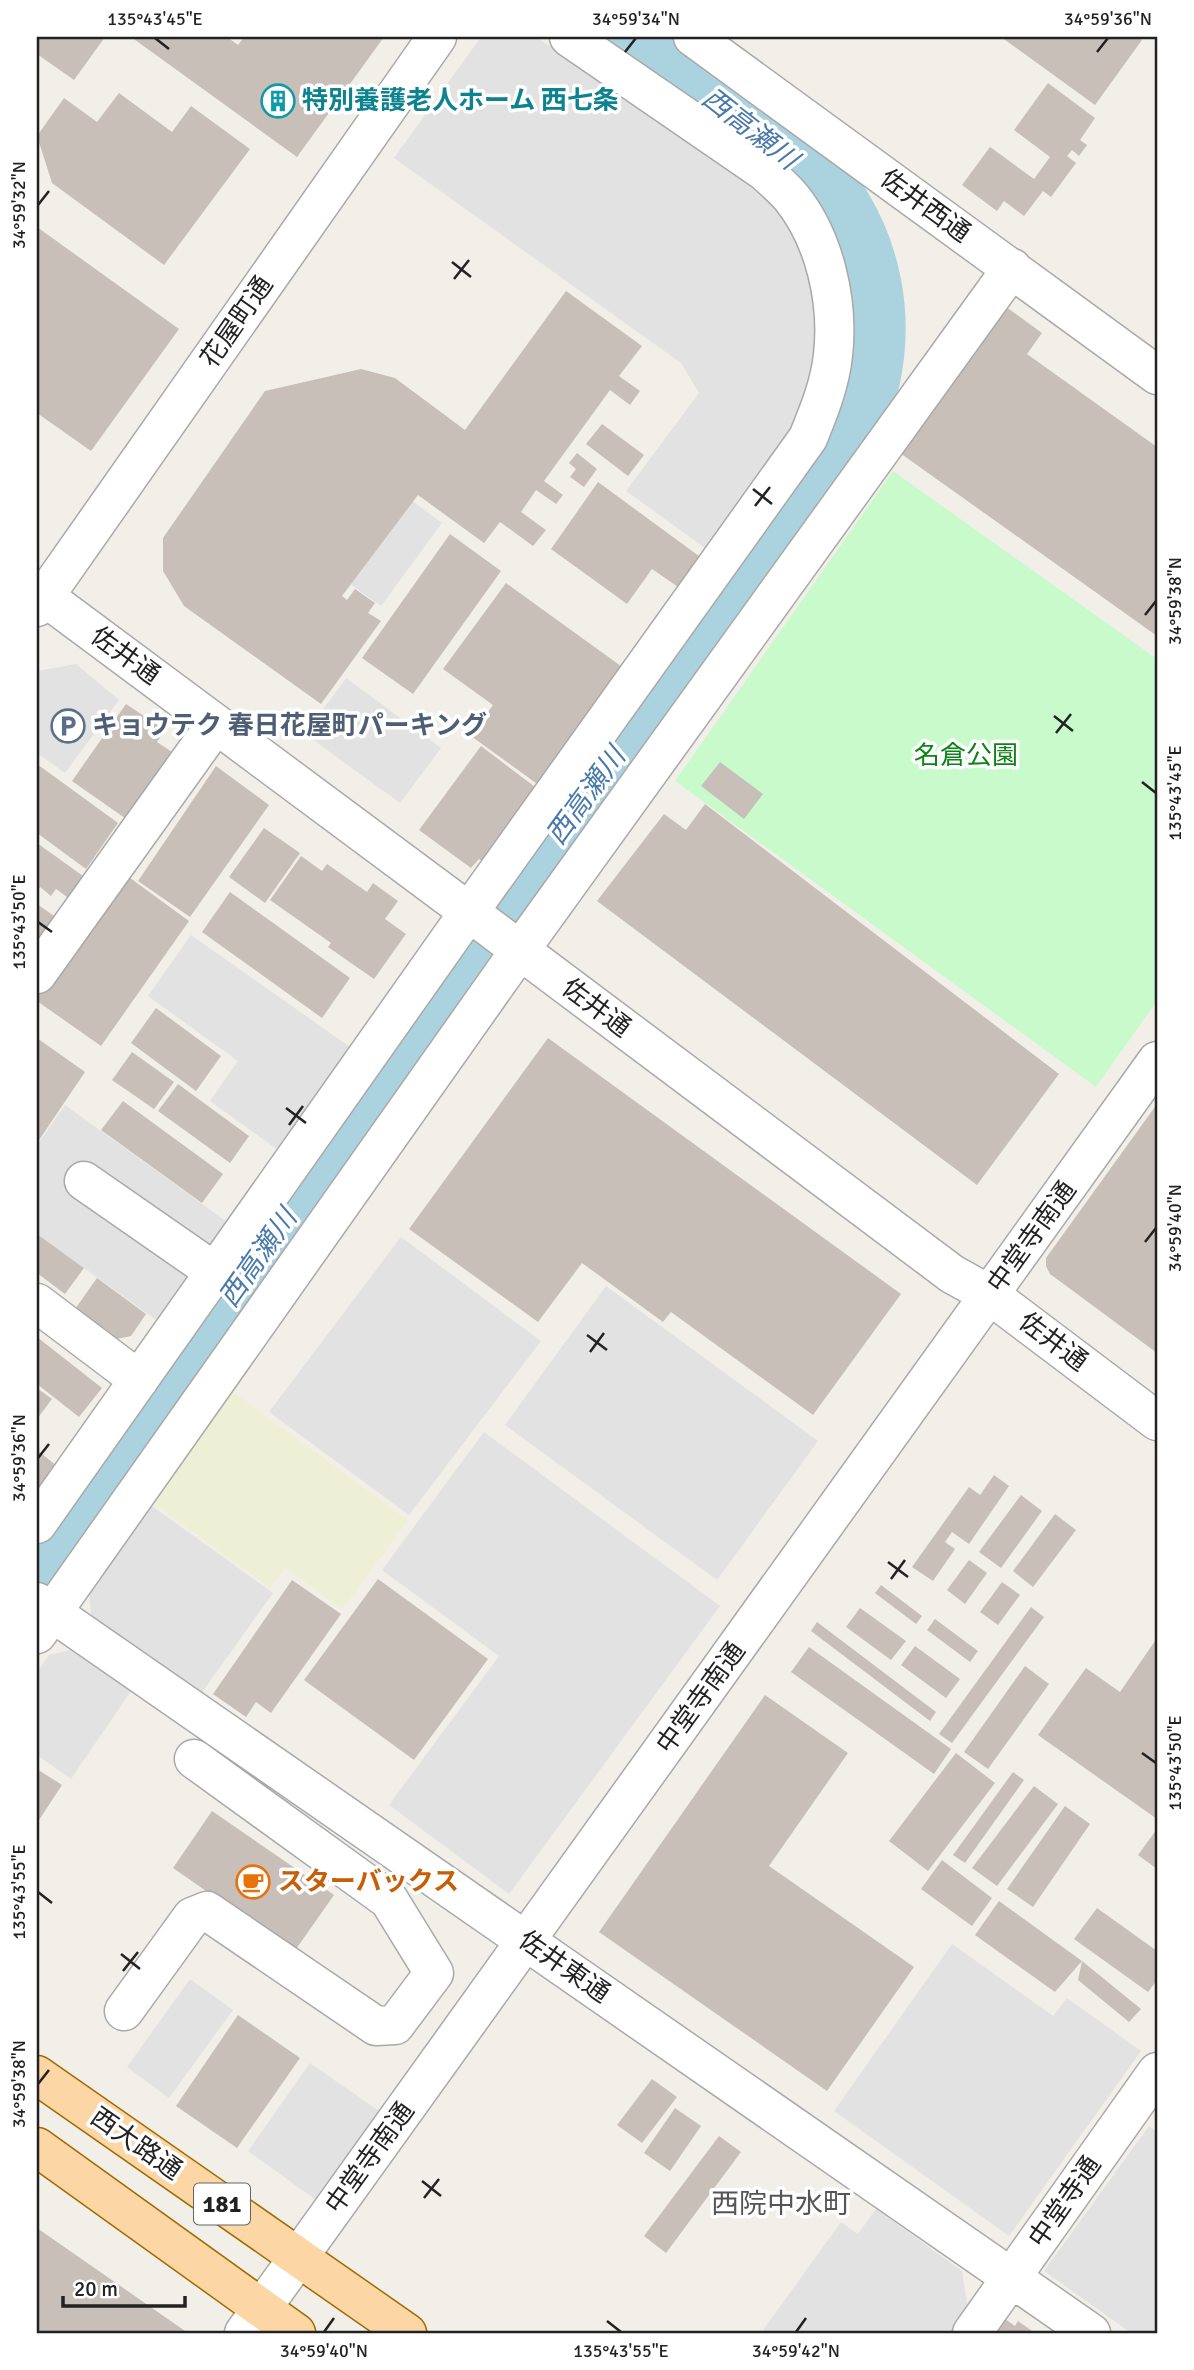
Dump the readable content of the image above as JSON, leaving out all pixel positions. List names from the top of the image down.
{
  "streets": {
    "main road": ["西大路通", "181"],
    "street": [
      "佐井西通",
      "花屋町通",
      "佐井通",
      "中堂寺南通",
      "佐井東通",
      "中堂寺通"
    ]
  },
  "crossings": [
    ["花屋町通", "佐井通"],
    ["佐井通", "中堂寺南通"],
    ["中堂寺南通", "佐井東通"],
    ["中堂寺南通", "西大路通"],
    ["中堂寺南通", "181"],
    ["佐井東通", "中堂寺通"]
  ],
  "districts": ["西院中水町"],
  "water": ["西高瀬川"],
  "parks": ["名倉公園"],
  "places": {
    "building": ["特別養護老人ホーム 西七条"],
    "parking": ["キョウテク 春日花屋町パーキング"],
    "cafe": ["スターバックス"]
  },
  "scale_bar": "20 m",
  "coordinates": [
    "135°43'45\"E",
    "34°59'34\"N",
    "34°59'36\"N",
    "34°59'32\"N",
    "34°59'38\"N",
    "135°43'50\"E",
    "34°59'40\"N",
    "135°43'55\"E",
    "34°59'42\"N"
  ]
}
